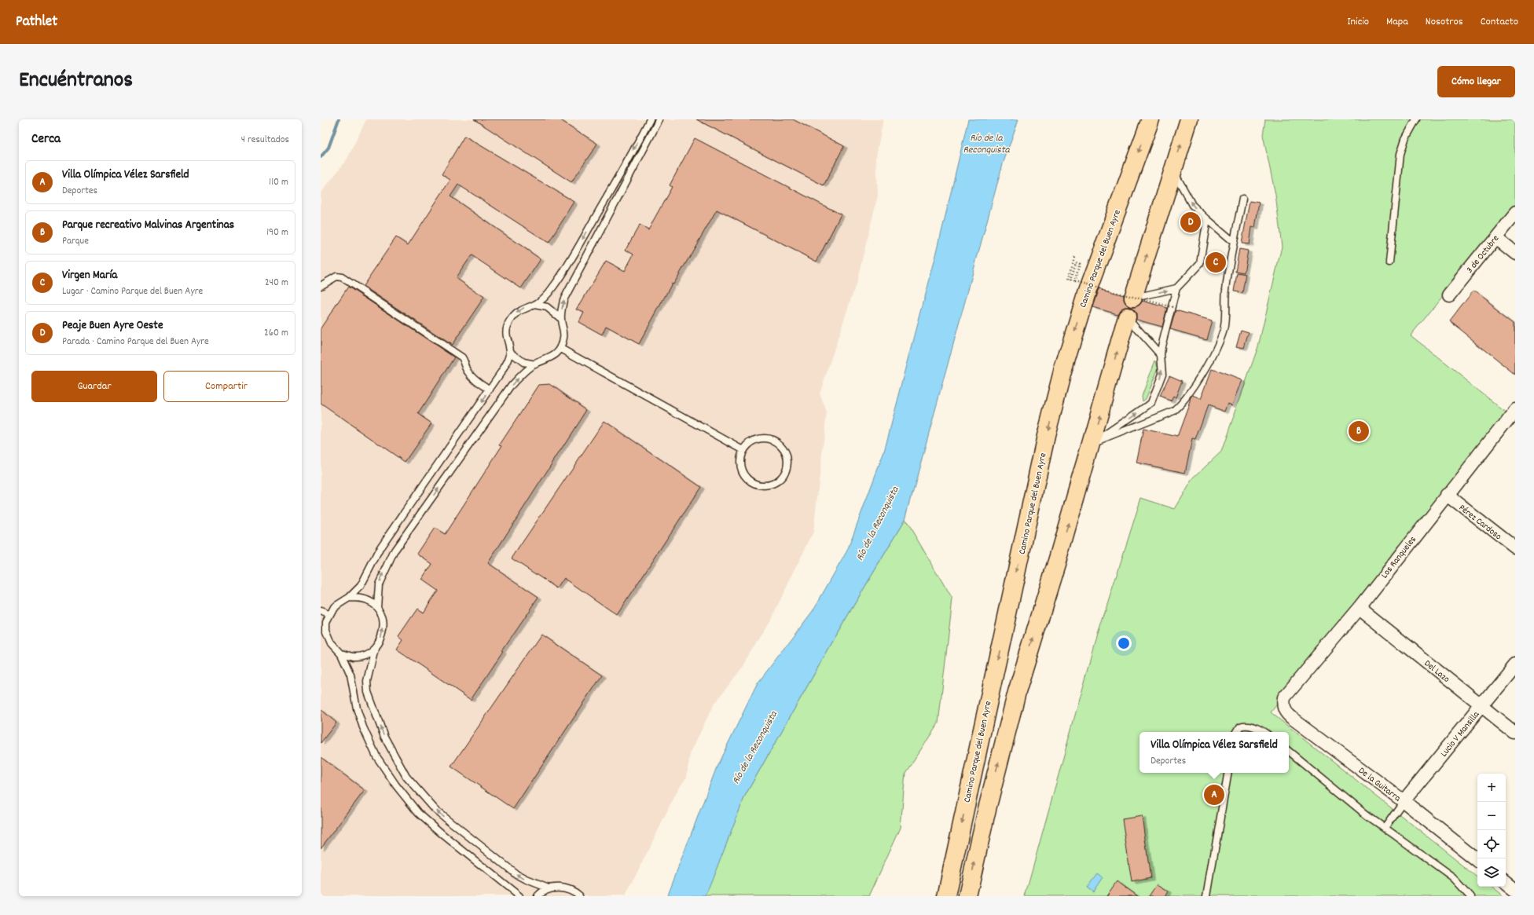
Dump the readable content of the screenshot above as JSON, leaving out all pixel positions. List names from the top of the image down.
{
  "streets": {
    "highway": ["Camino Parque del Buen Ayre"],
    "street": [
      "3 de Octubre",
      "Pérez Cardoso",
      "Los Ranqueles",
      "Del Lazo",
      "Lucio V Mansilla",
      "De la Guitarra"
    ]
  },
  "crossings": [
    ["Pérez Cardoso", "Los Ranqueles"],
    ["Los Ranqueles", "Del Lazo"],
    ["Los Ranqueles", "De la Guitarra"],
    ["Del Lazo", "Lucio V Mansilla"],
    ["Lucio V Mansilla", "De la Guitarra"]
  ],
  "water": ["Río de la Reconquista"],
  "page": {
    "header": "Pathlet",
    "nav": [
      "Inicio",
      "Mapa",
      "Nosotros",
      "Contacto"
    ],
    "title": "Encuéntranos",
    "buttons": [
      "Cómo llegar",
      ["Guardar", "Compartir"]
    ],
    "heading": ["Cerca", "4 resultados"],
    "list": [
      {
        "mark": "A",
        "name": "Villa Olímpica Vélez Sarsfield",
        "note": "Deportes",
        "value": "110 m"
      },
      {
        "mark": "B",
        "name": "Parque recreativo Malvinas Argentinas",
        "note": "Parque",
        "value": "190 m"
      },
      {
        "mark": "C",
        "name": "Virgen María",
        "note": "Lugar · Camino Parque del Buen Ayre",
        "value": "240 m"
      },
      {
        "mark": "D",
        "name": "Peaje Buen Ayre Oeste",
        "note": "Parada · Camino Parque del Buen Ayre",
        "value": "260 m"
      }
    ],
    "pins": [
      "D",
      "C",
      "B",
      "A"
    ],
    "popup": ["Villa Olímpica Vélez Sarsfield", "Deportes"],
    "map_buttons": ["+", "−"]
  }
}
